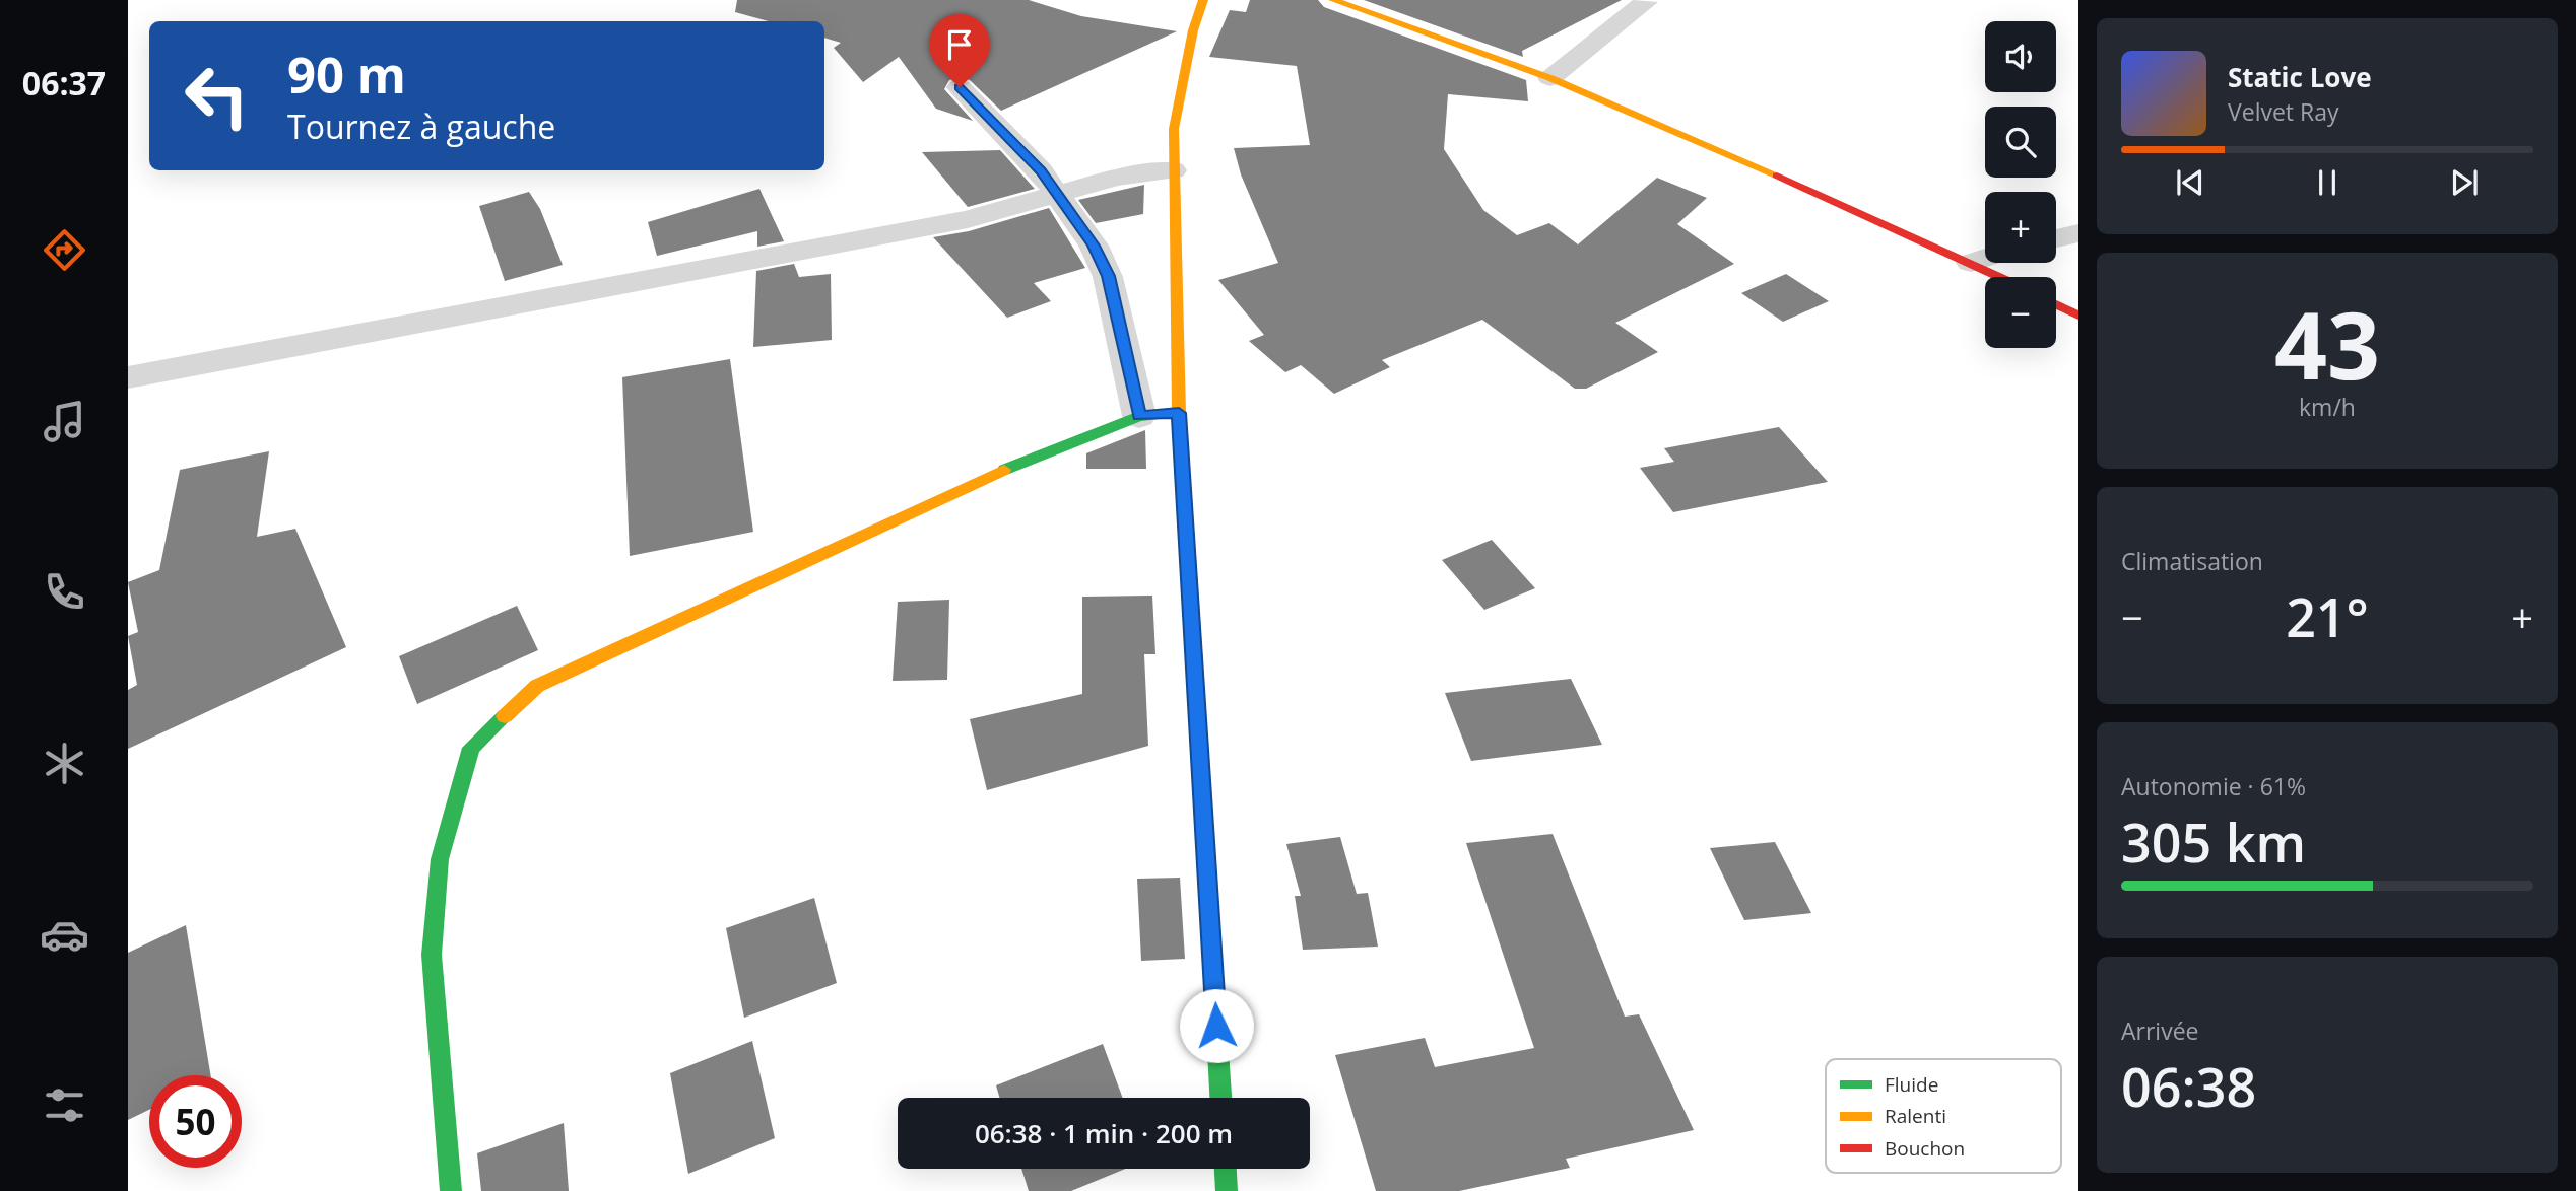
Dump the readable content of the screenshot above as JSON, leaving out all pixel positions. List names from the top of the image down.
{
  "legend": ["Fluide", "Ralenti", "Bouchon"],
  "page": {
    "tabs": "06:37",
    "map_buttons": ["+", "−"],
    "turn": ["90 m", "Tournez à gauche"],
    "song": ["Static Love", "Velvet Ray"],
    "tile": [
      ["43", "km/h"],
      "Climatisation",
      ["Autonomie · 61%", "305 km"],
      ["Arrivée", "06:38"]
    ],
    "heat": ["−", "21°", "+"],
    "limit": "50",
    "trip": "06:38 · 1 min · 200 m"
  }
}
